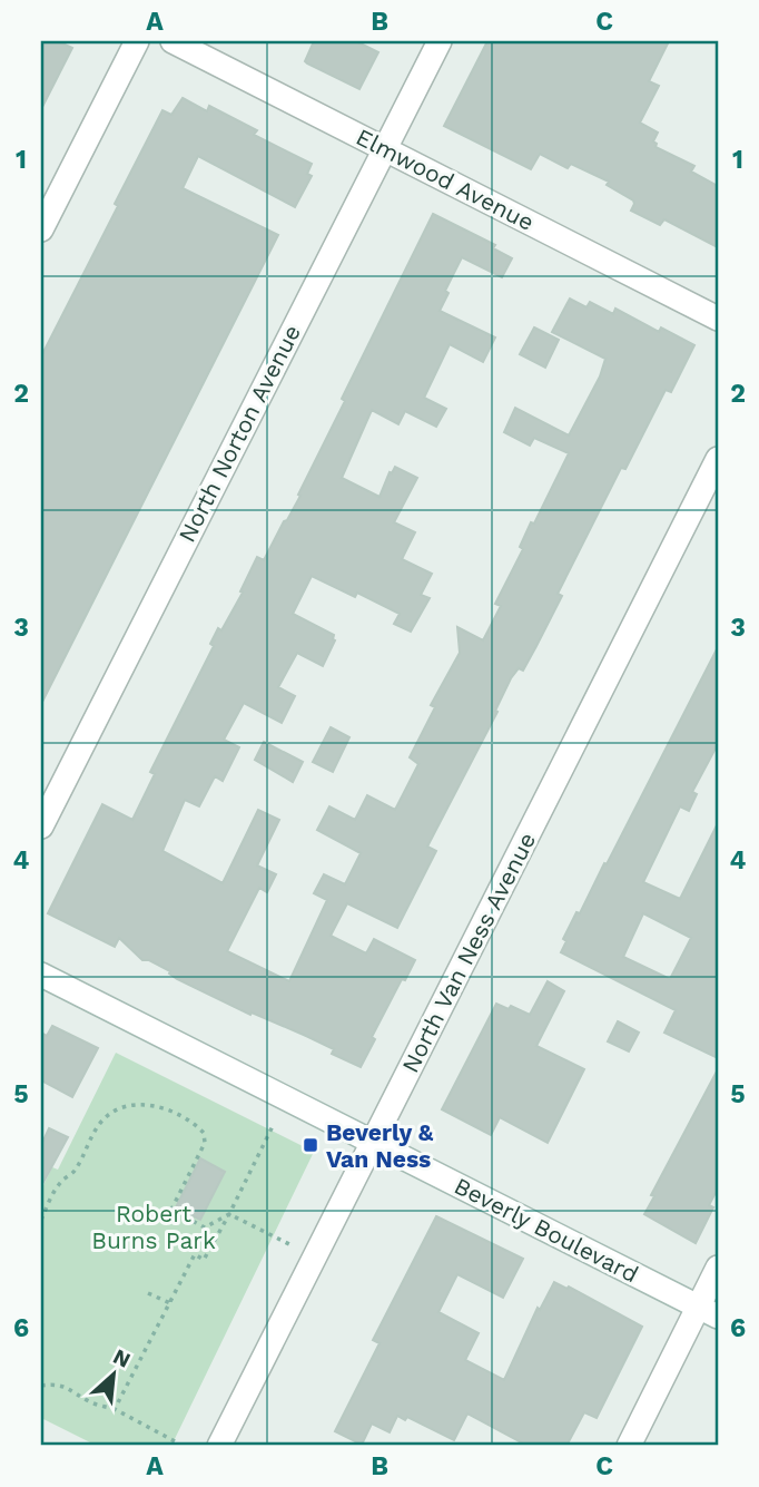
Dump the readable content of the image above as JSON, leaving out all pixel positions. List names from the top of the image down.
{
  "streets": {
    "street": [
      "Elmwood Avenue",
      "North Norton Avenue",
      "North Van Ness Avenue",
      "Beverly Boulevard"
    ]
  },
  "crossings": [
    ["Elmwood Avenue", "North Norton Avenue"],
    ["North Van Ness Avenue", "Beverly Boulevard"]
  ],
  "parks": ["Robert Burns Park"],
  "places": {
    "transit": ["Beverly & Van Ness"]
  },
  "north": "top right",
  "grid": {
    "columns": ["A", "B", "C"],
    "rows": [
      "1",
      "2",
      "3",
      "4",
      "5",
      "6"
    ]
  }
}
